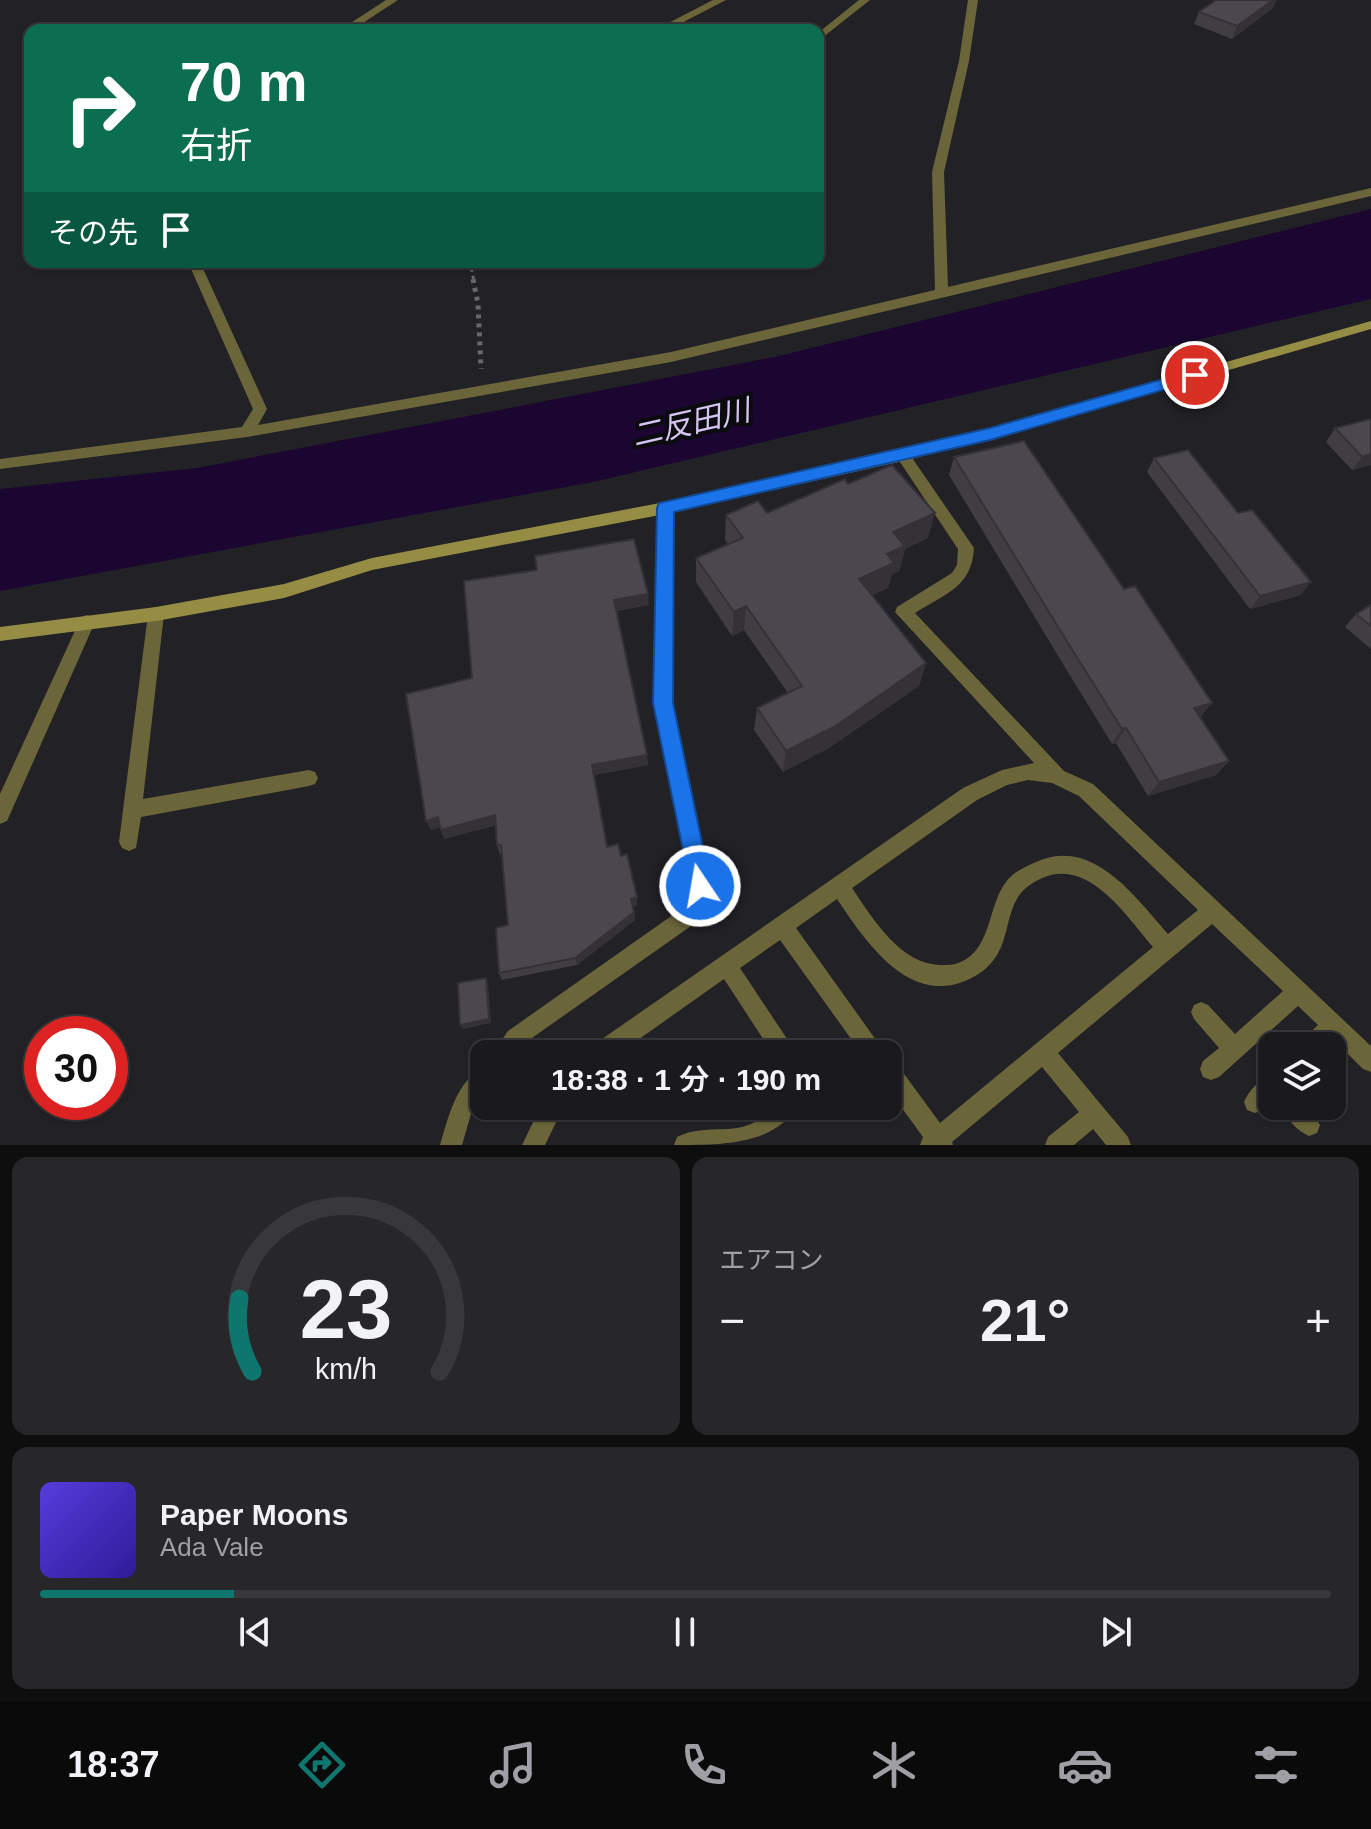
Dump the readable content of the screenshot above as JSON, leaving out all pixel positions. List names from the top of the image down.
{
  "water": ["二反田川"],
  "page": {
    "turn": ["70 m", "右折"],
    "then": "その先",
    "limit": "30",
    "trip": "18:38 · 1 分 · 190 m",
    "tile": "エアコン",
    "heat": ["−", "21°", "+"],
    "song": ["Paper Moons", "Ada Vale"],
    "tabs": "18:37",
    "gauge": ["23", "km/h"]
  }
}
